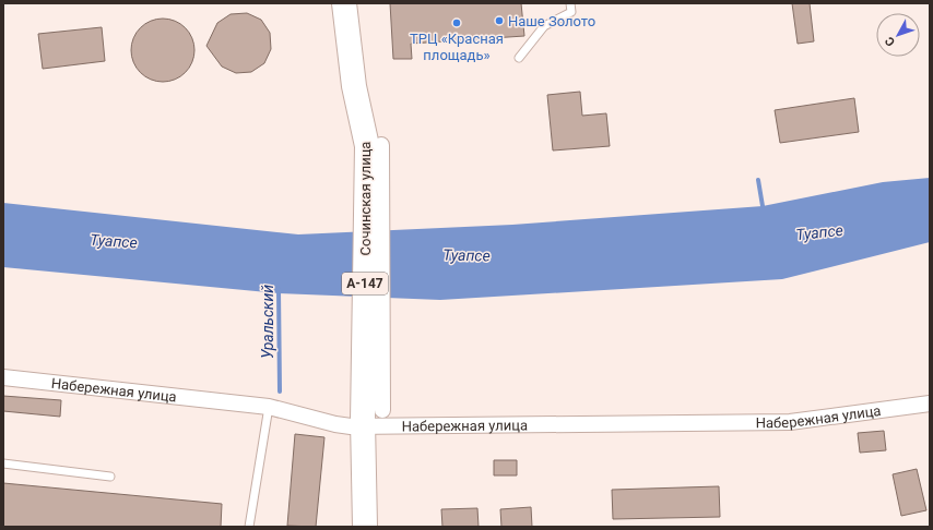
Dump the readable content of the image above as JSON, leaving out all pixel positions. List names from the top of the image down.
{
  "streets": {
    "highway": ["Сочинская улица", "А-147"],
    "street": ["Набережная улица"]
  },
  "crossings": [
    ["Сочинская улица", "Набережная улица"]
  ],
  "water": ["Туапсе", "Уральский"],
  "places": ["Наше Золото", "ТРЦ «Красная площадь»"],
  "north": "bottom left"
}
